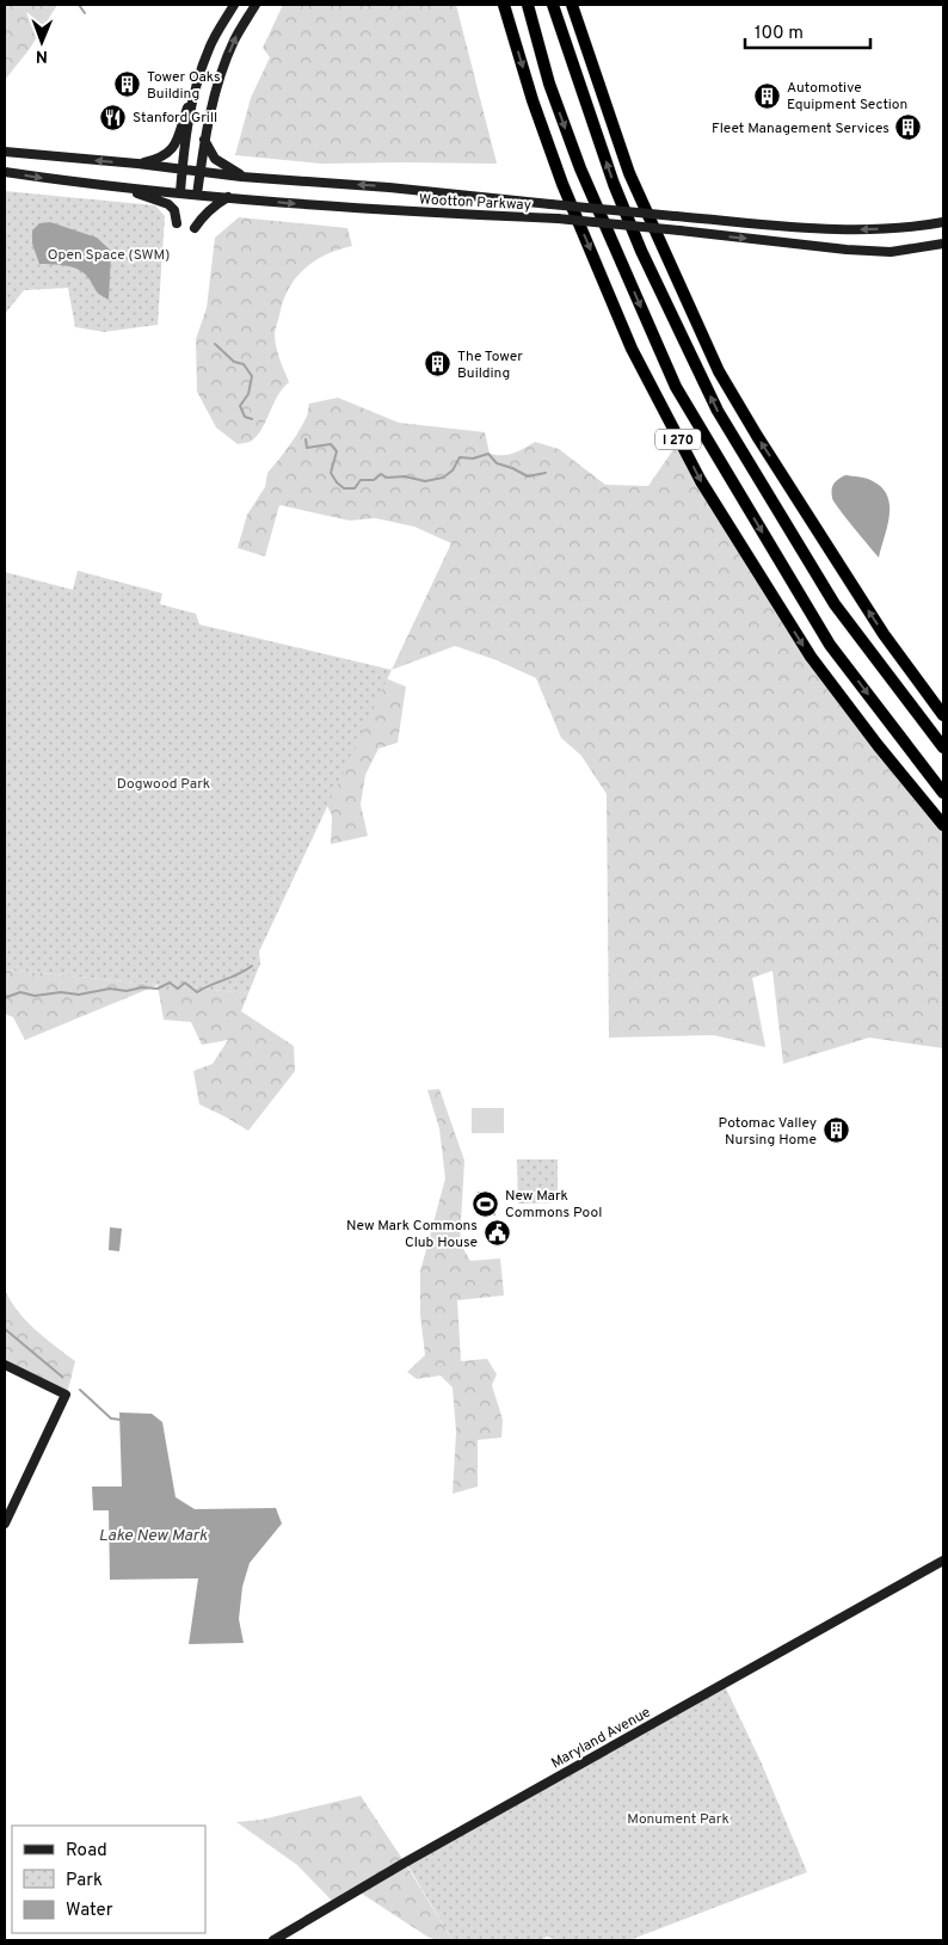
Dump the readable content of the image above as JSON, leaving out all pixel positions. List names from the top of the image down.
{
  "streets": {
    "highway": ["I 270"],
    "main road": ["Wootton Parkway", "Maryland Avenue"]
  },
  "water": ["Lake New Mark"],
  "parks": ["Open Space (SWM)", "Dogwood Park", "Monument Park"],
  "places": {
    "building": [
      "Tower Oaks Building",
      "Automotive Equipment Section",
      "Fleet Management Services",
      "The Tower Building",
      "Potomac Valley Nursing Home"
    ],
    "restaurant": ["Stanford Grill"],
    "sports": ["New Mark Commons Pool"],
    "public building": ["New Mark Commons Club House"]
  },
  "legend": ["Road", "Park", "Water"],
  "scale_bar": "100 m",
  "north": "bottom"
}
